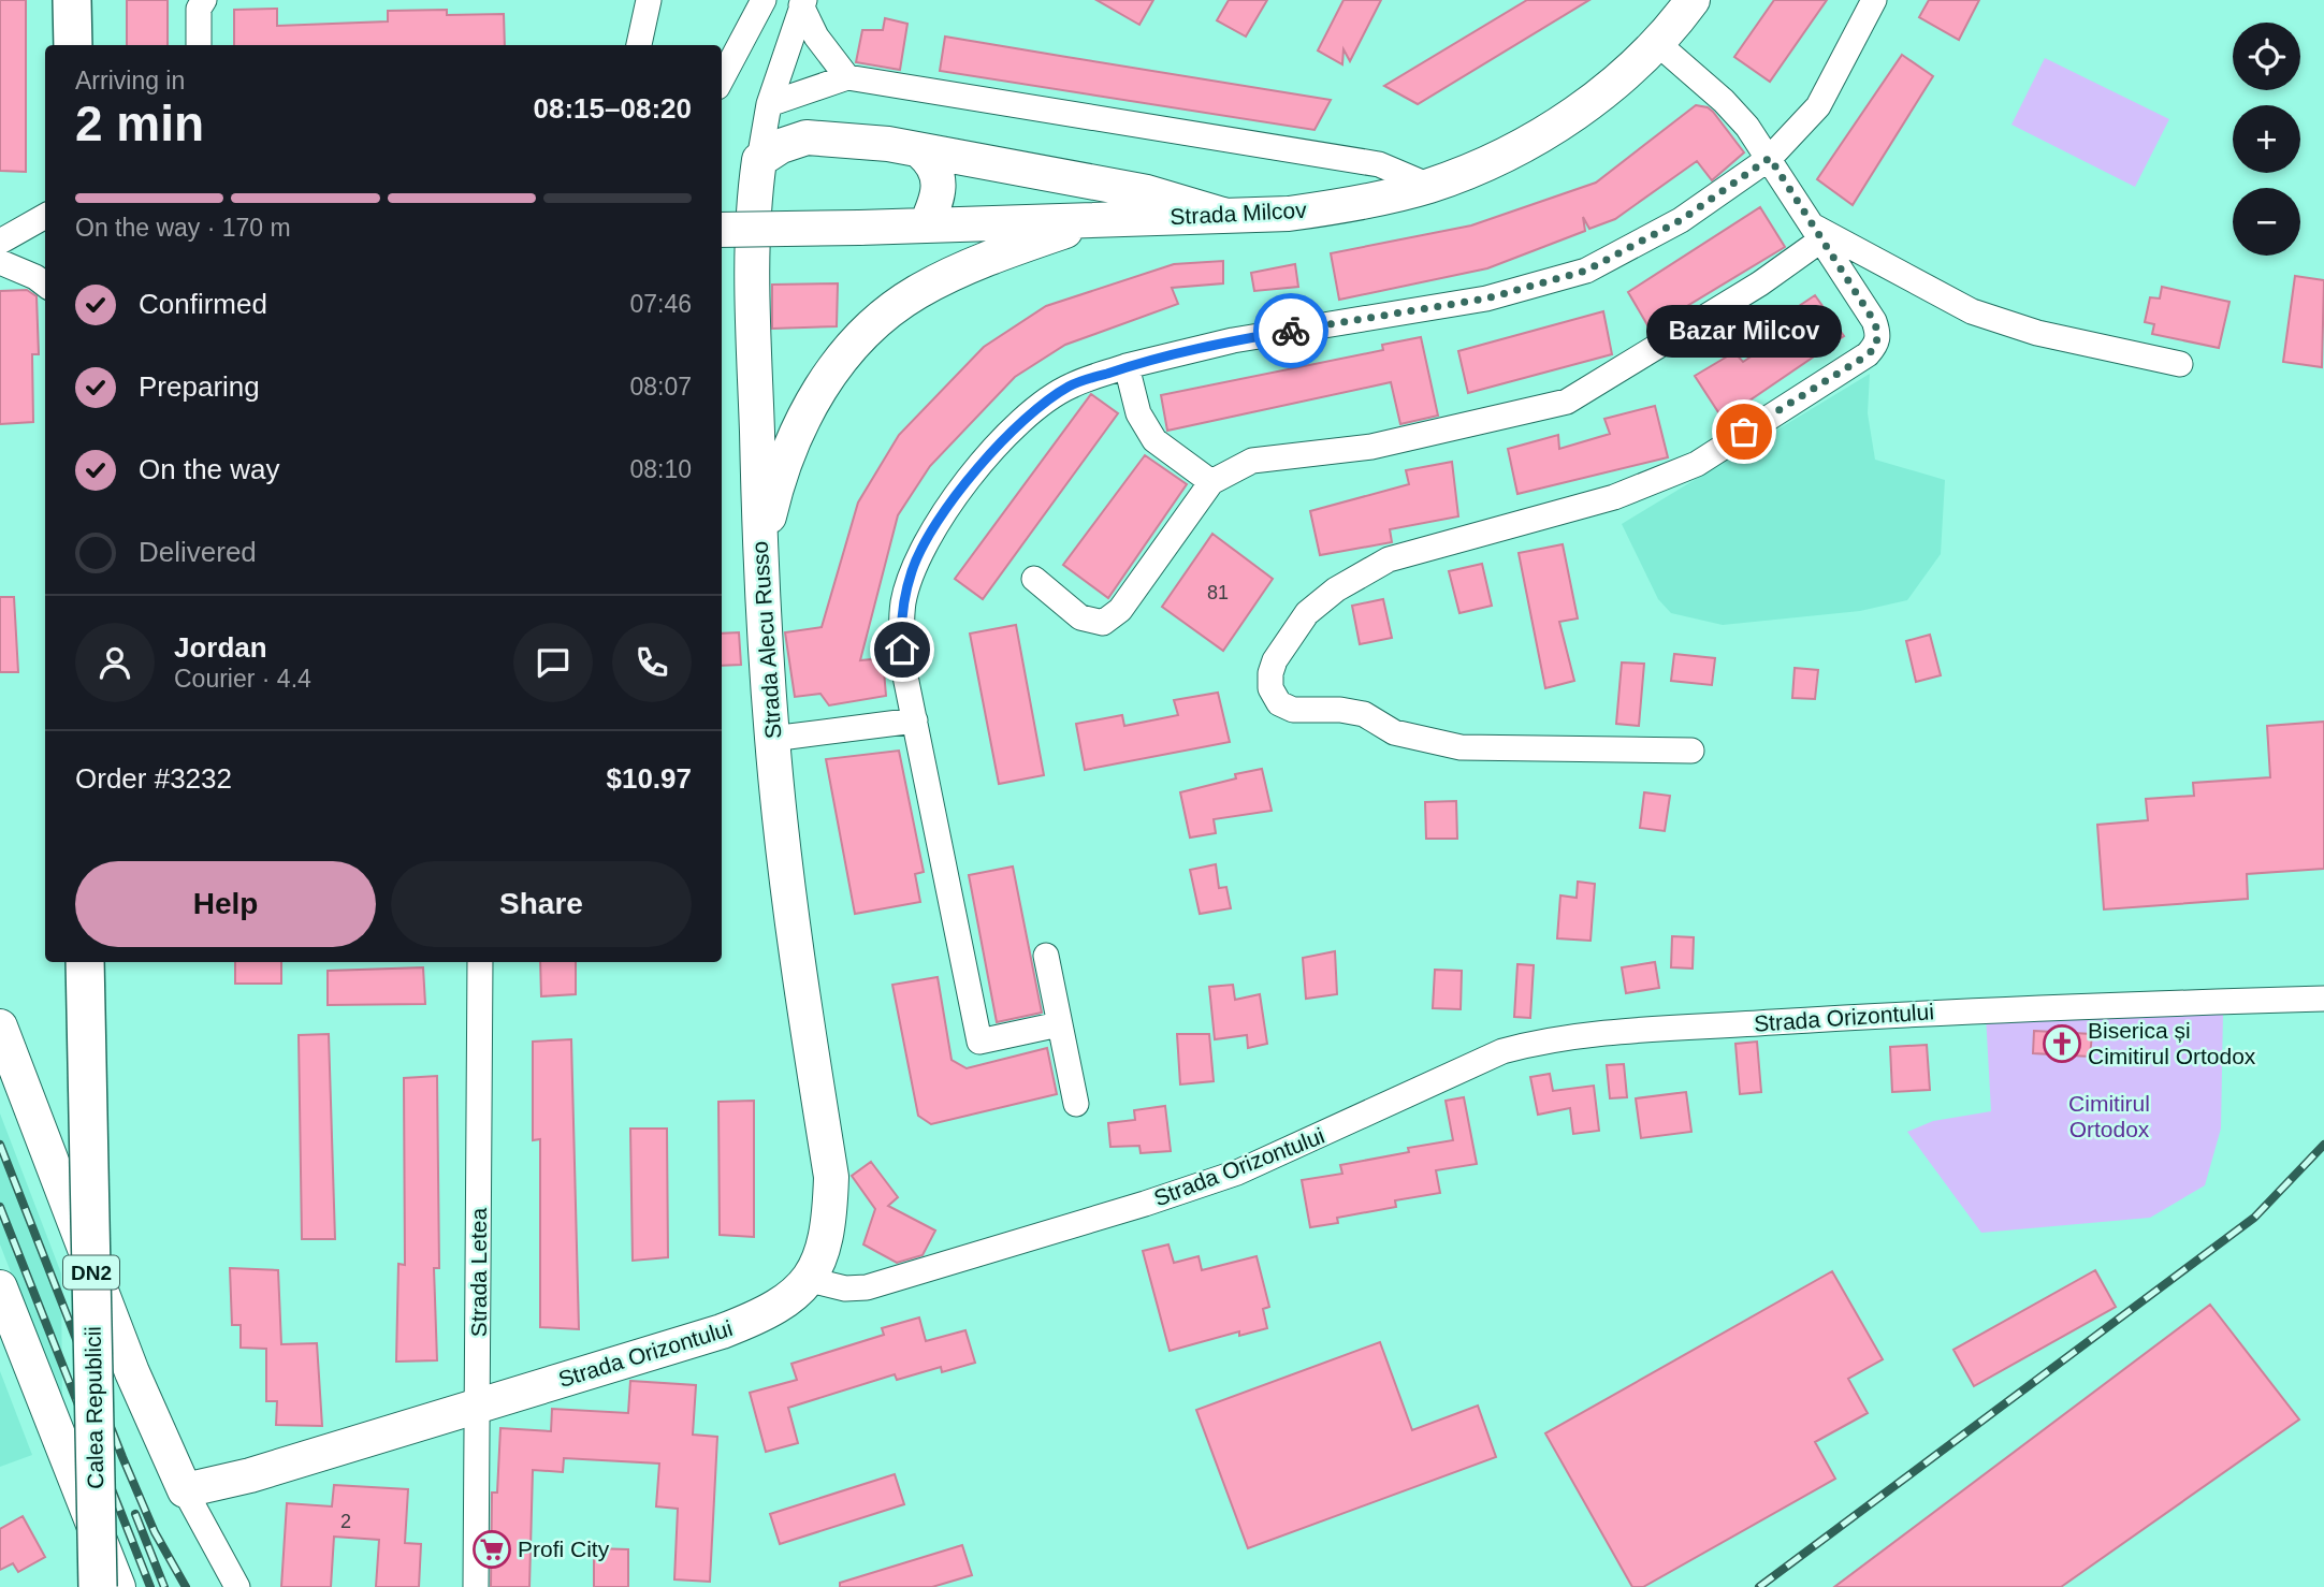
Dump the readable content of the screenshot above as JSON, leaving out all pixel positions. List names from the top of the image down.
{
  "streets": {
    "main road": ["DN2", "Calea Republicii"],
    "street": [
      "Strada Milcov",
      "Strada Alecu Russo",
      "Strada Orizontului",
      "Strada Letea"
    ]
  },
  "crossings": [
    ["Strada Alecu Russo", "Strada Orizontului"],
    ["Strada Orizontului", "Strada Letea"]
  ],
  "parks": ["Cimitirul Ortodox"],
  "places": {
    "other": ["Bazar Milcov"],
    "church": ["Biserica și Cimitirul Ortodox"],
    "supermarket": ["Profi City"]
  },
  "house_numbers": ["81", "2"],
  "page": {
    "map_buttons": ["+", "−"],
    "heading": ["2 min", "Arriving in", "08:15–08:20"],
    "panel": [
      "Jordan",
      "Courier · 4.4",
      "Order #3232",
      "$10.97"
    ],
    "bar": "On the way · 170 m",
    "list": [
      ["Confirmed", "07:46"],
      ["Preparing", "08:07"],
      ["On the way", "08:10"],
      "Delivered"
    ],
    "bubble": "Bazar Milcov",
    "buttons": ["Help", "Share"]
  }
}
